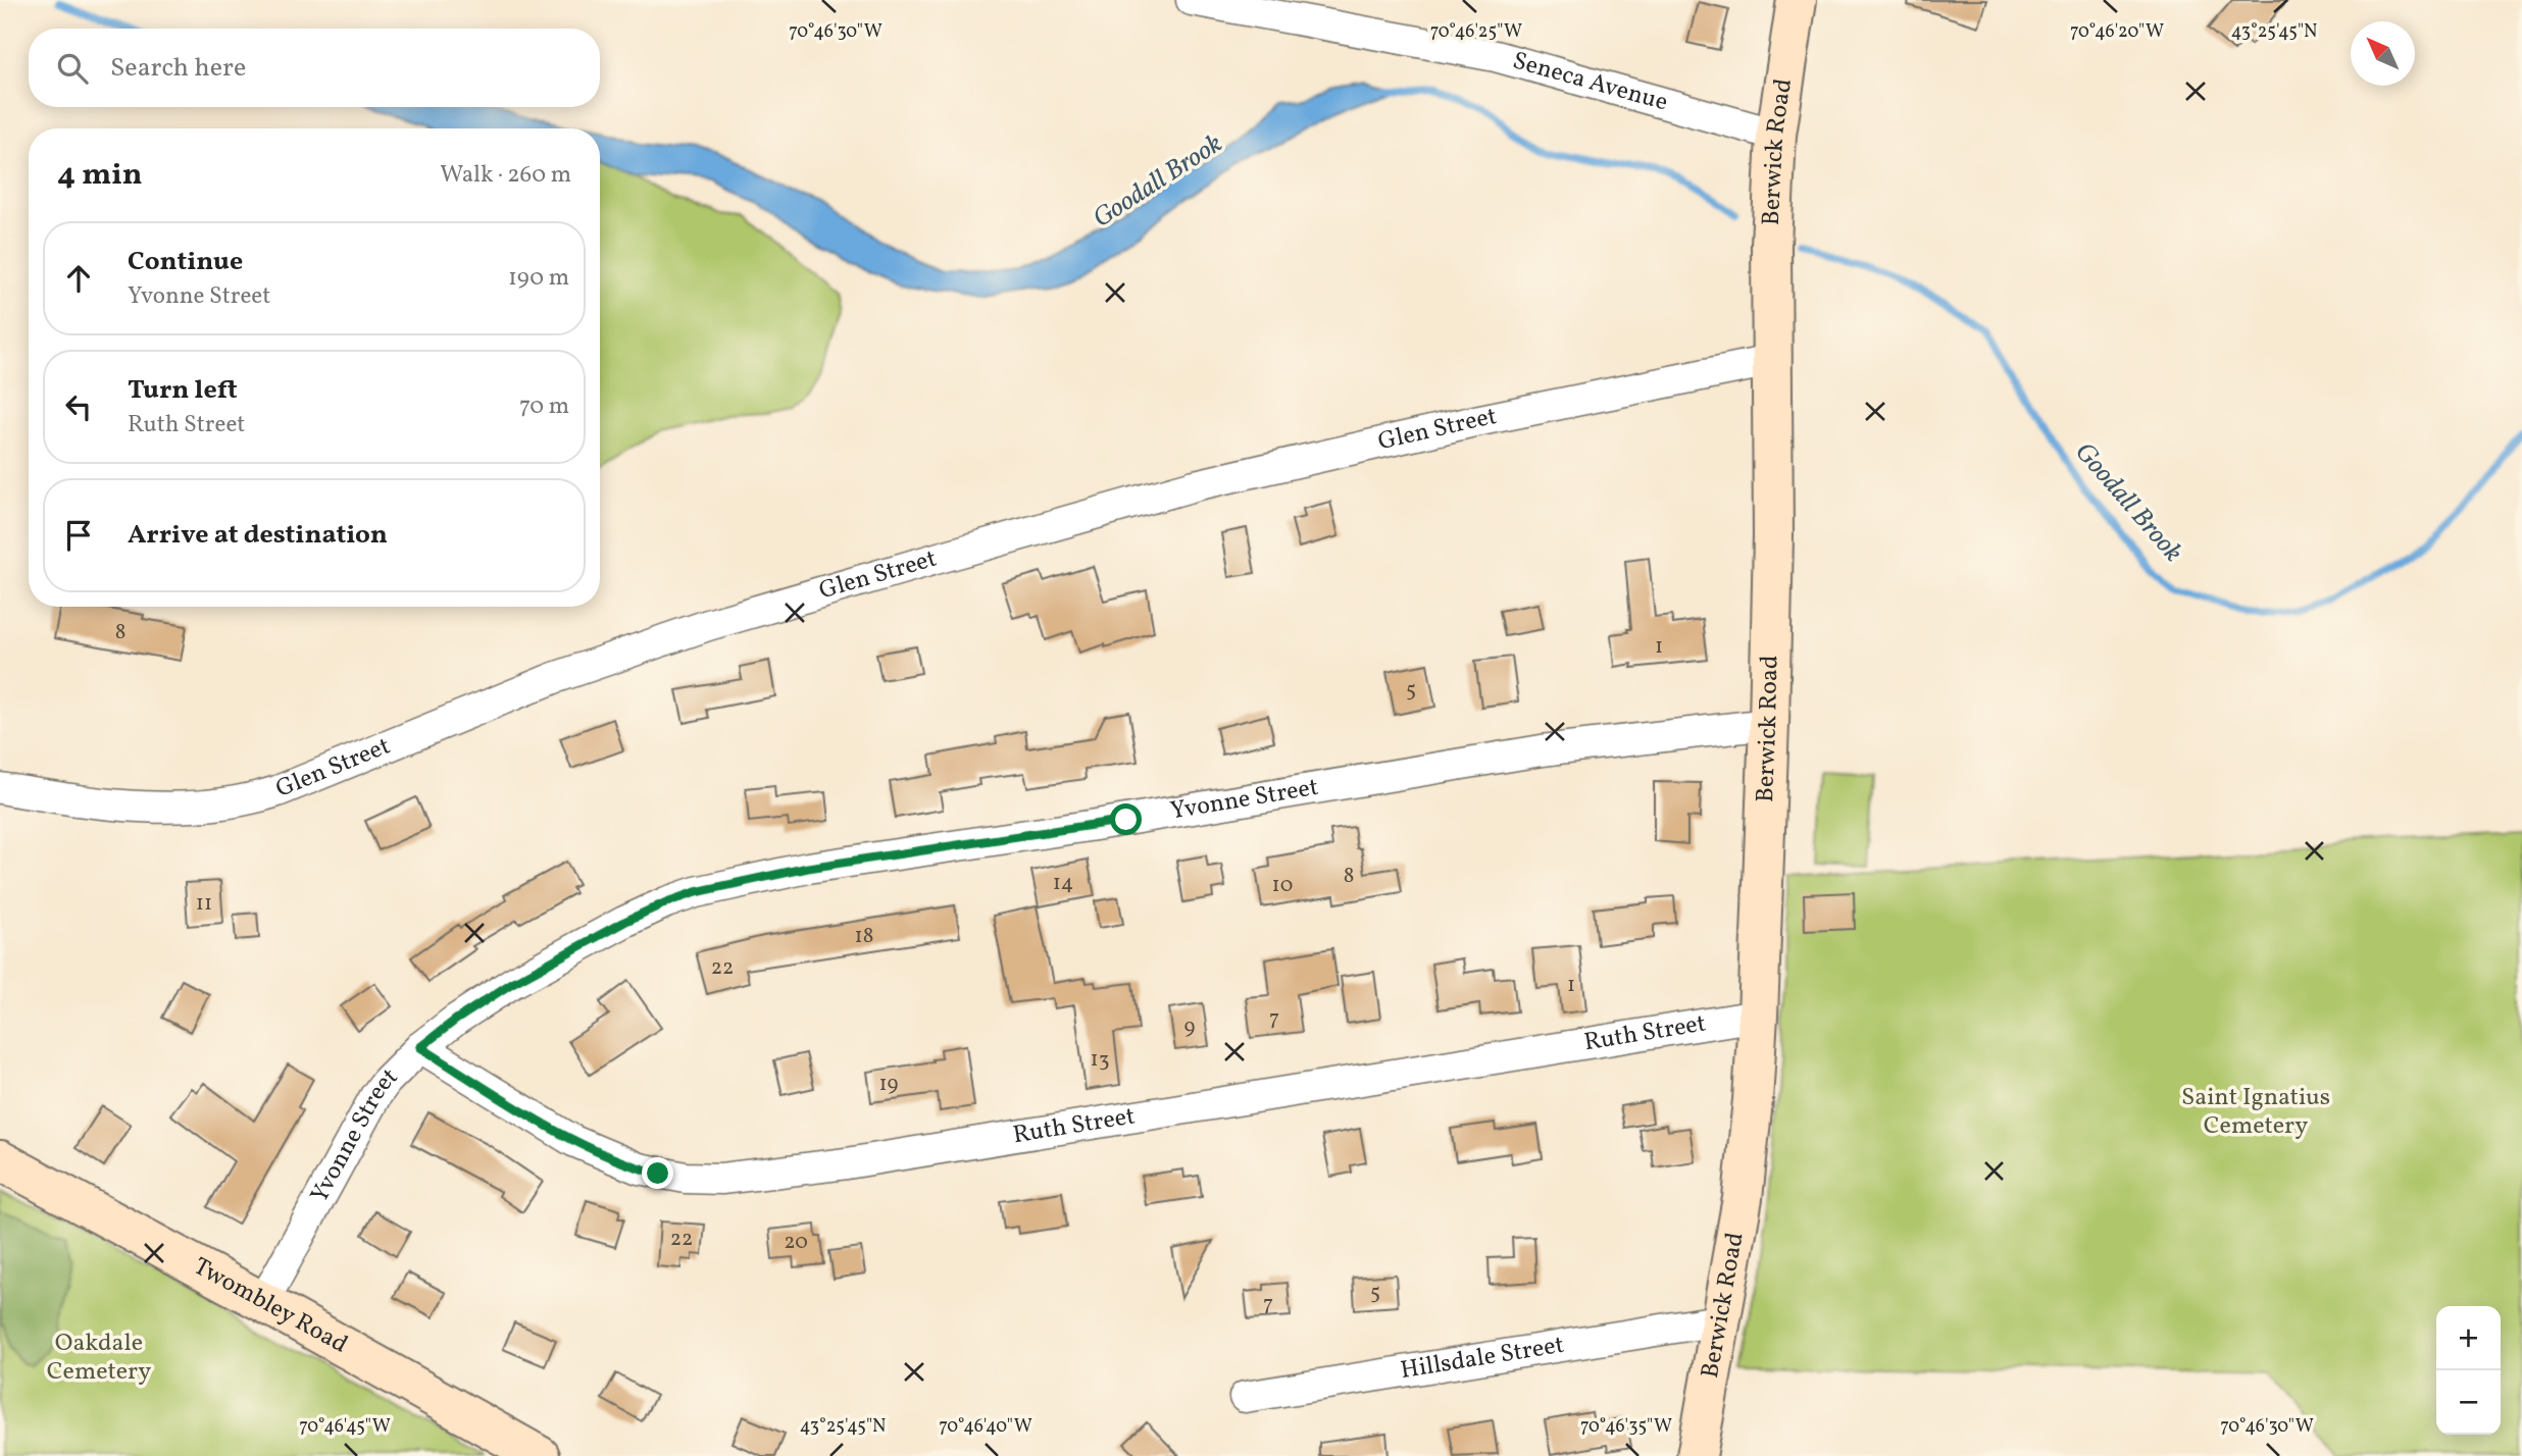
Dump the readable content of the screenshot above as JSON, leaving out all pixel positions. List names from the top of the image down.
{
  "streets": {
    "street": [
      "Seneca Avenue",
      "Berwick Road",
      "Glen Street",
      "Yvonne Street",
      "Ruth Street",
      "Twombley Road",
      "Hillsdale Street"
    ]
  },
  "crossings": [
    ["Seneca Avenue", "Berwick Road"],
    ["Berwick Road", "Glen Street"],
    ["Berwick Road", "Yvonne Street"],
    ["Berwick Road", "Ruth Street"],
    ["Berwick Road", "Hillsdale Street"],
    ["Yvonne Street", "Ruth Street"],
    ["Yvonne Street", "Twombley Road"]
  ],
  "water": ["Goodall Brook"],
  "parks": ["Saint Ignatius Cemetery", "Oakdale Cemetery"],
  "house_numbers": [
    "8",
    "1",
    "5",
    "8",
    "14",
    "10",
    "11",
    "18",
    "22",
    "1",
    "7",
    "9",
    "13",
    "19",
    "22",
    "20",
    "5",
    "7"
  ],
  "north": "top left",
  "page": {
    "search": "Search here",
    "heading": ["4 min", "Walk · 260 m"],
    "list": [
      ["Continue", "Yvonne Street", "190 m"],
      ["Turn left", "Ruth Street", "70 m"],
      "Arrive at destination"
    ],
    "map_buttons": ["+", "−"]
  },
  "coordinates": [
    "70°46'30\"W",
    "70°46'25\"W",
    "70°46'20\"W",
    "43°25'45\"N",
    "70°46'45\"W",
    "70°46'40\"W",
    "70°46'35\"W"
  ]
}
